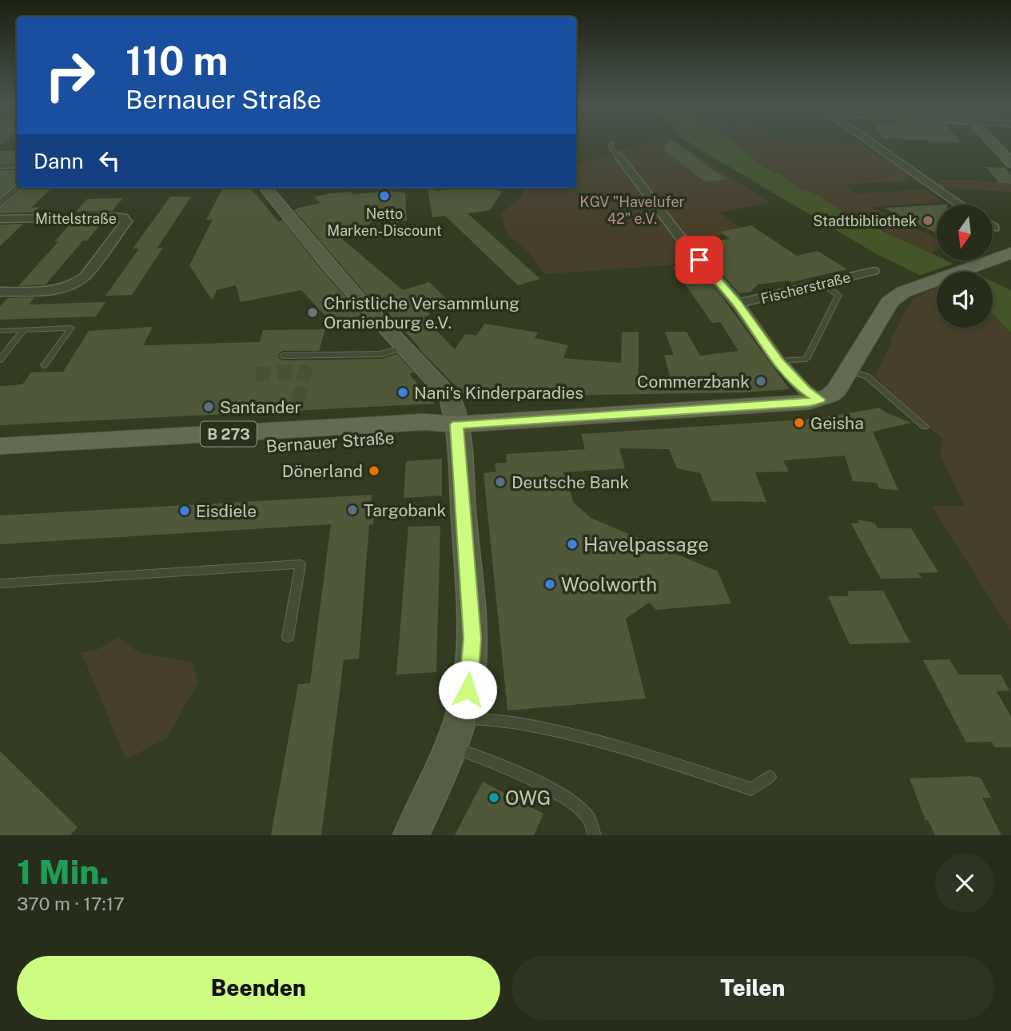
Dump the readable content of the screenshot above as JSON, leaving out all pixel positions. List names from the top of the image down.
{
  "streets": {
    "main road": ["B 273", "Bernauer Straße"],
    "street": ["Mittelstraße", "Fischerstraße"]
  },
  "crossings": [
    ["Fischerstraße", "Bernauer Straße"]
  ],
  "parks": ["KGV \"Havelufer 42\" e.V."],
  "places": [
    "Netto Marken-Discount",
    "Stadtbibliothek",
    "Christliche Versammlung Oranienburg e.V.",
    "Commerzbank",
    "Nani's Kinderparadies",
    "Santander",
    "Geisha",
    "Dönerland",
    "Deutsche Bank",
    "Targobank",
    "Eisdiele",
    "Havelpassage",
    "Woolworth",
    "OWG"
  ],
  "north": "bottom",
  "page": {
    "turn": ["110 m", "Bernauer Straße"],
    "then": "Dann",
    "heading": ["1 Min.", "370 m · 17:17"],
    "buttons": ["Beenden", "Teilen"]
  }
}
